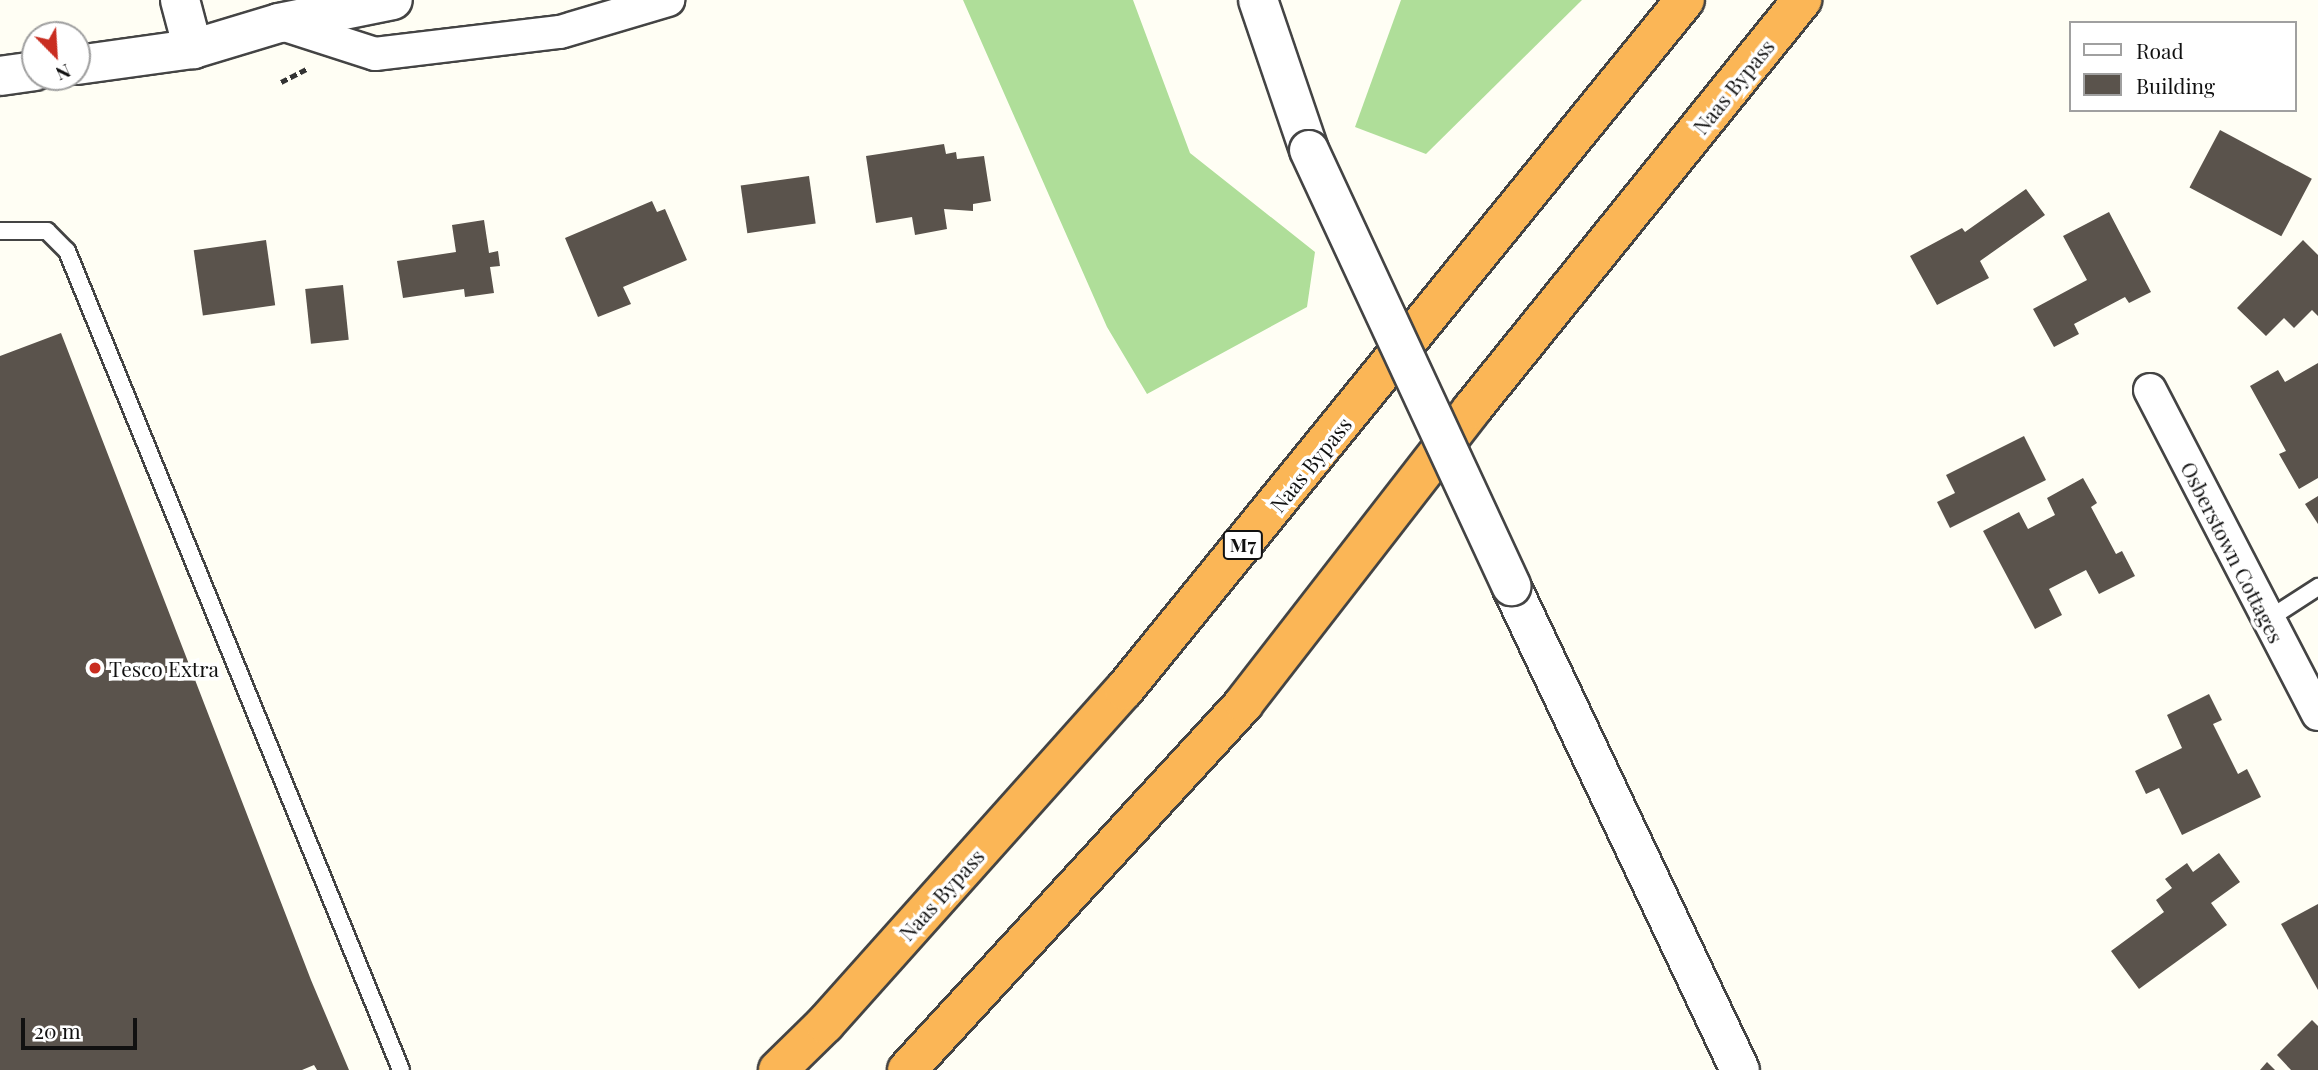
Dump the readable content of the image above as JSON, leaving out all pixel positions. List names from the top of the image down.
{
  "streets": {
    "highway": ["Naas Bypass", "M7"],
    "street": ["Osberstown Cottages"]
  },
  "places": ["Tesco Extra"],
  "legend": ["Road", "Building"],
  "scale_bar": "20 m",
  "north": "bottom right"
}
